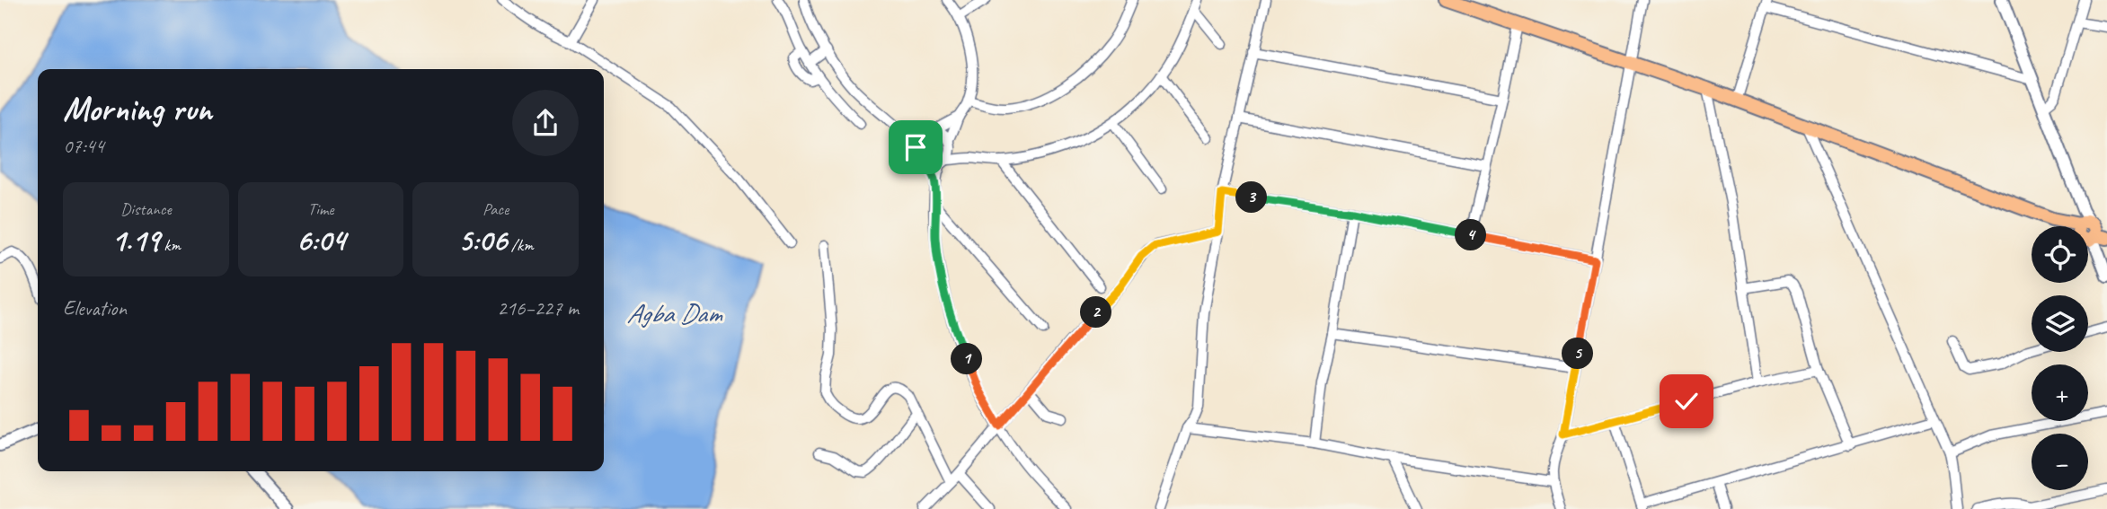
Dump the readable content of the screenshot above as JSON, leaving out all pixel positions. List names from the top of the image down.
{
  "water": ["Agba Dam"],
  "page": {
    "heading": ["Morning run", "07:44"],
    "stats": [
      ["Distance", "1.19 km"],
      ["Time", "6:04"],
      ["Pace", "5:06 /km"]
    ],
    "pins": [
      "3",
      "4",
      "2",
      "5",
      "1"
    ],
    "map_buttons": ["+", "−"],
    "chart": ["Elevation", "216–227 m"]
  }
}
